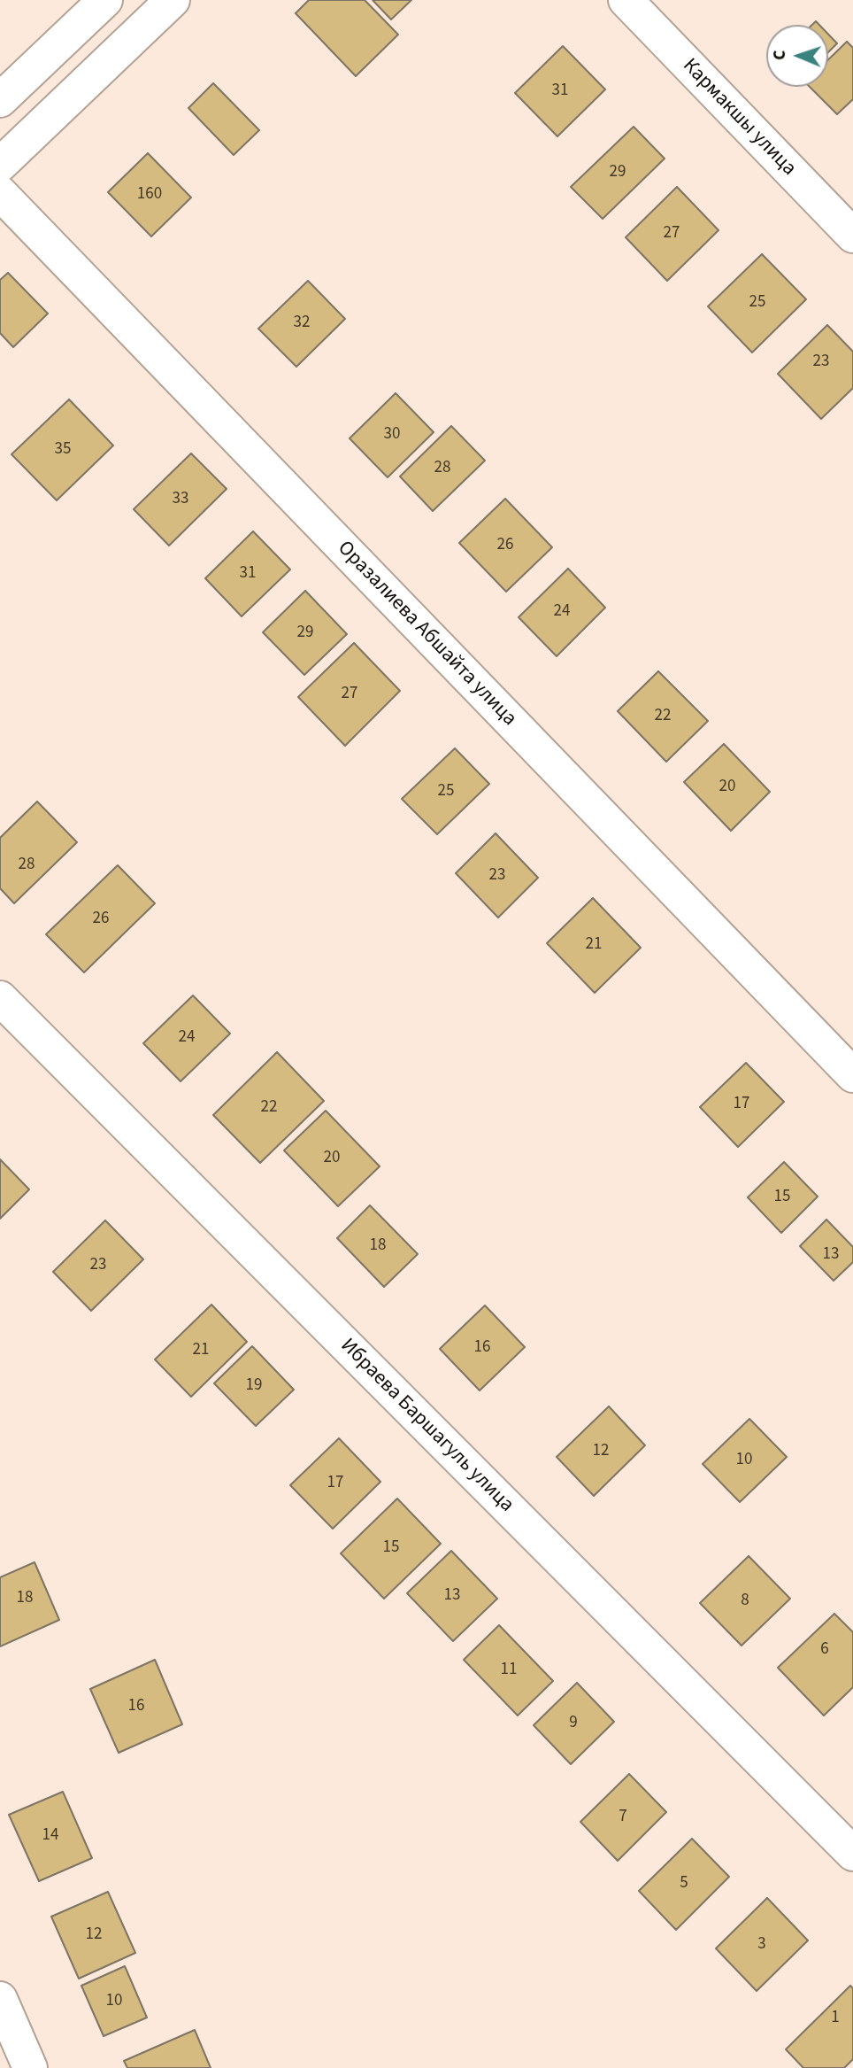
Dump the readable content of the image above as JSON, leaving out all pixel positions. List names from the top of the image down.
{
  "streets": {
    "street": ["Кармакшы улица", "Оразалиева Абшайта улица", "Ибраева Баршагуль улица"]
  },
  "house_numbers": [
    "31",
    "29",
    "160",
    "27",
    "25",
    "32",
    "23",
    "30",
    "35",
    "28",
    "33",
    "26",
    "31",
    "24",
    "29",
    "27",
    "22",
    "20",
    "25",
    "28",
    "23",
    "26",
    "21",
    "24",
    "17",
    "22",
    "20",
    "15",
    "18",
    "13",
    "23",
    "16",
    "21",
    "19",
    "12",
    "10",
    "17",
    "15",
    "13",
    "18",
    "8",
    "6",
    "11",
    "16",
    "9",
    "7",
    "14",
    "5",
    "12",
    "3",
    "10",
    "1"
  ],
  "north": "left"
}
